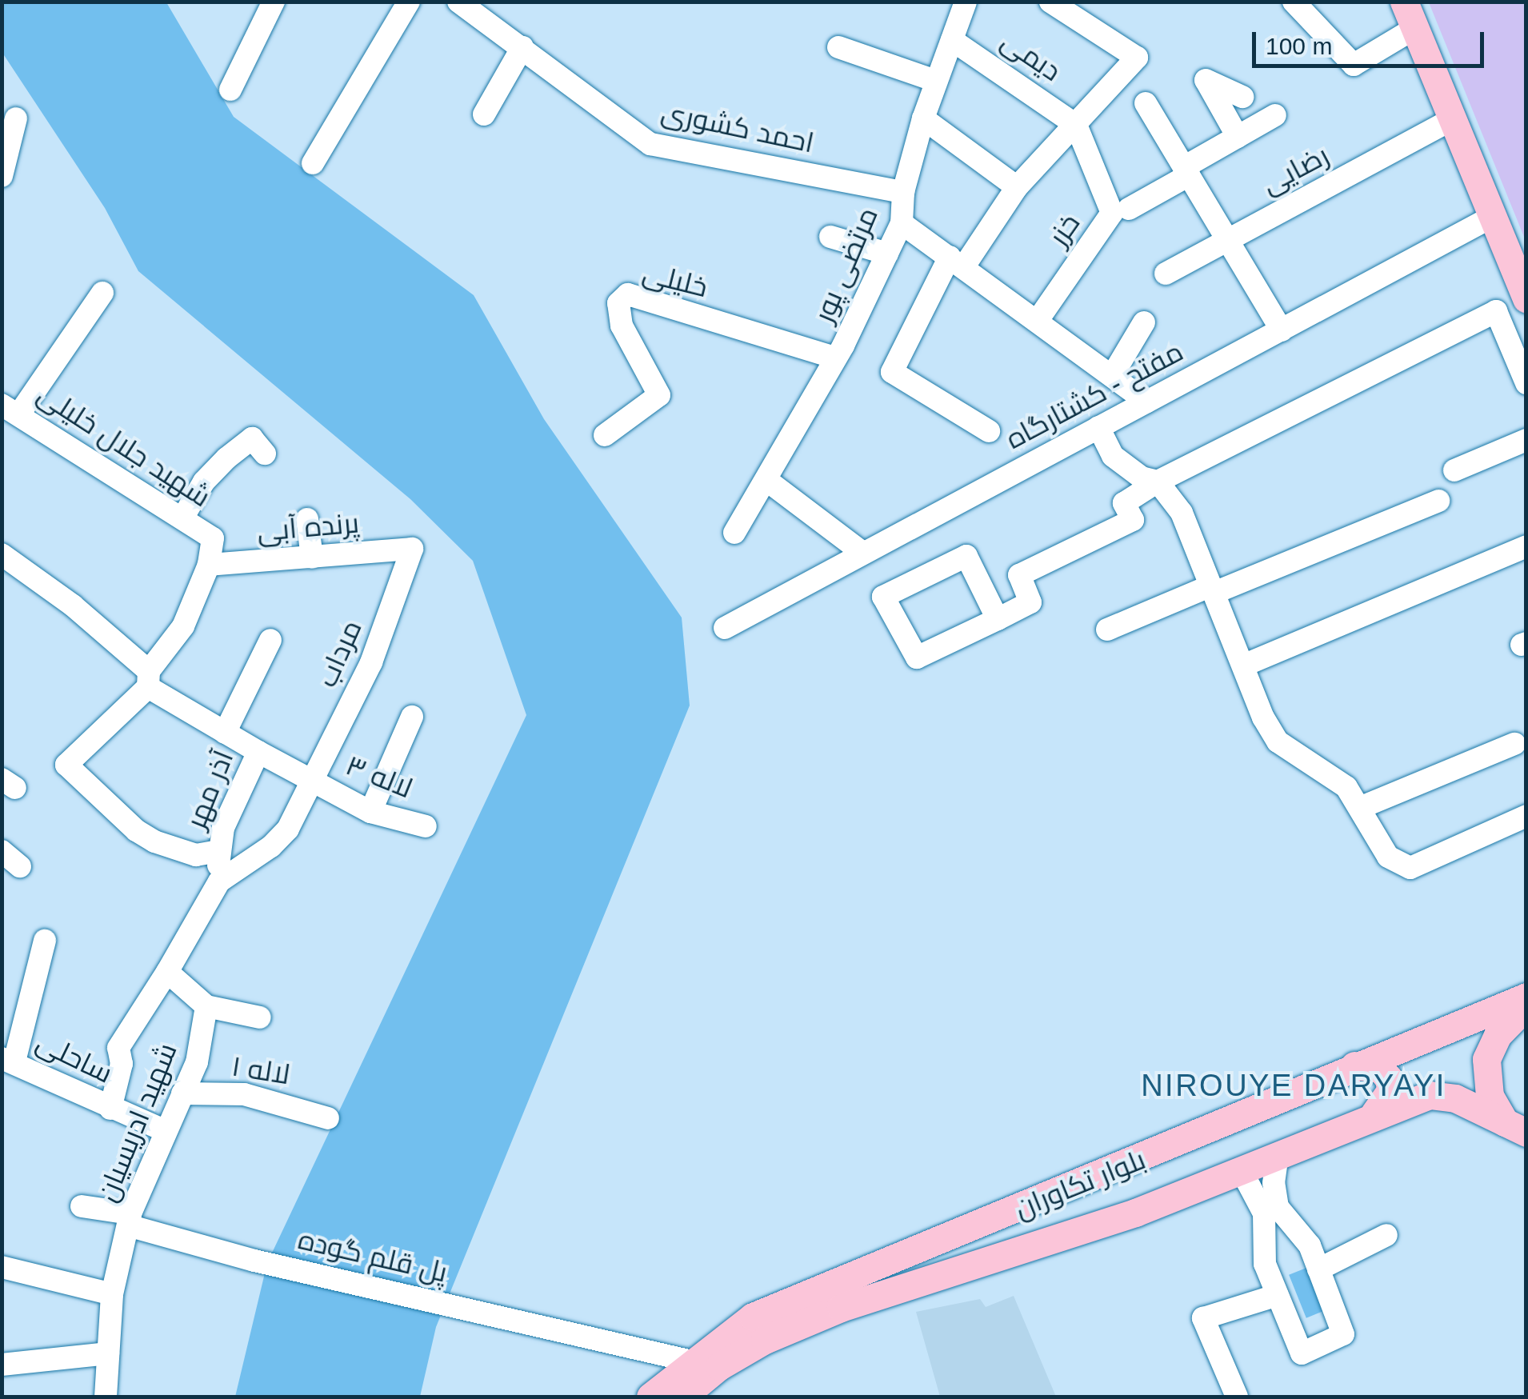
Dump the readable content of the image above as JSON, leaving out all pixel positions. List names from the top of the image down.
{
  "streets": {
    "main road": ["بلوار تکاوران"],
    "street": [
      "دیمی",
      "احمد کشوری",
      "رضایی",
      "خزر",
      "مرتضی پور",
      "خلیلی",
      "مفتح - کشتارگاه",
      "شهید جلال خلیلی",
      "پرنده آبی",
      "مرداب",
      "لاله ۳",
      "آذر مهر",
      "ساحلی",
      "لاله ۱",
      "شهید ادریسیان",
      "پل قلم گوده"
    ]
  },
  "crossings": [
    ["دیمی", "خزر"],
    ["دیمی", "مرتضی پور"],
    ["احمد کشوری", "مرتضی پور"],
    ["مرتضی پور", "خلیلی"],
    ["شهید جلال خلیلی", "پرنده آبی"],
    ["پرنده آبی", "مرداب"],
    ["مرداب", "لاله ۳"],
    ["مرداب", "آذر مهر"],
    ["لاله ۳", "آذر مهر"],
    ["ساحلی", "شهید ادریسیان"],
    ["لاله ۱", "شهید ادریسیان"],
    ["شهید ادریسیان", "پل قلم گوده"],
    ["بلوار تکاوران", "پل قلم گوده"]
  ],
  "districts": ["NIROUYE DARYAYI"],
  "scale_bar": "100 m"
}
